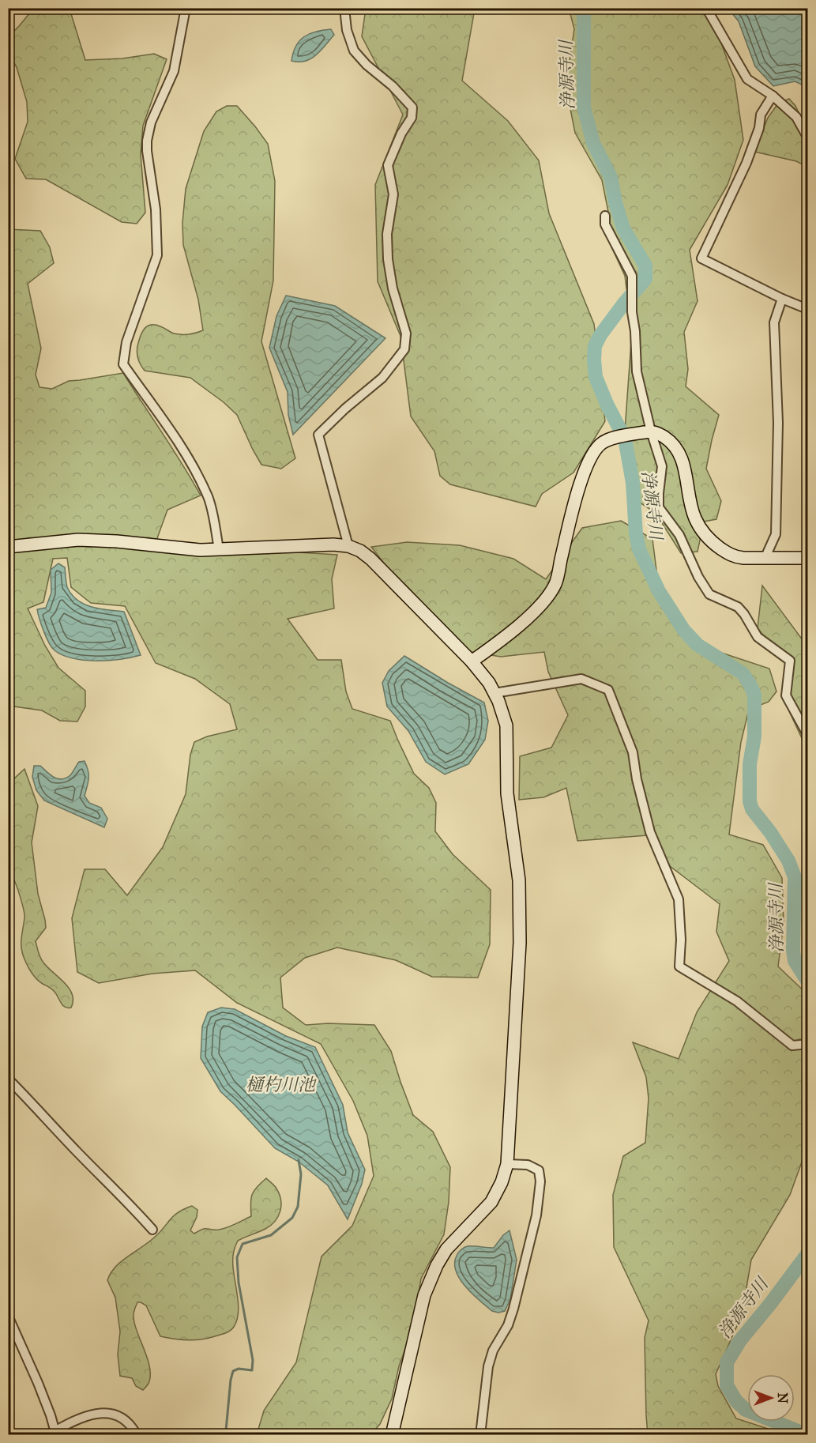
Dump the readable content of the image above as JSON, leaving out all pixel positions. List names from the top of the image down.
{
  "water": ["浄源寺川", "樋杓川池"],
  "north": "right"
}
